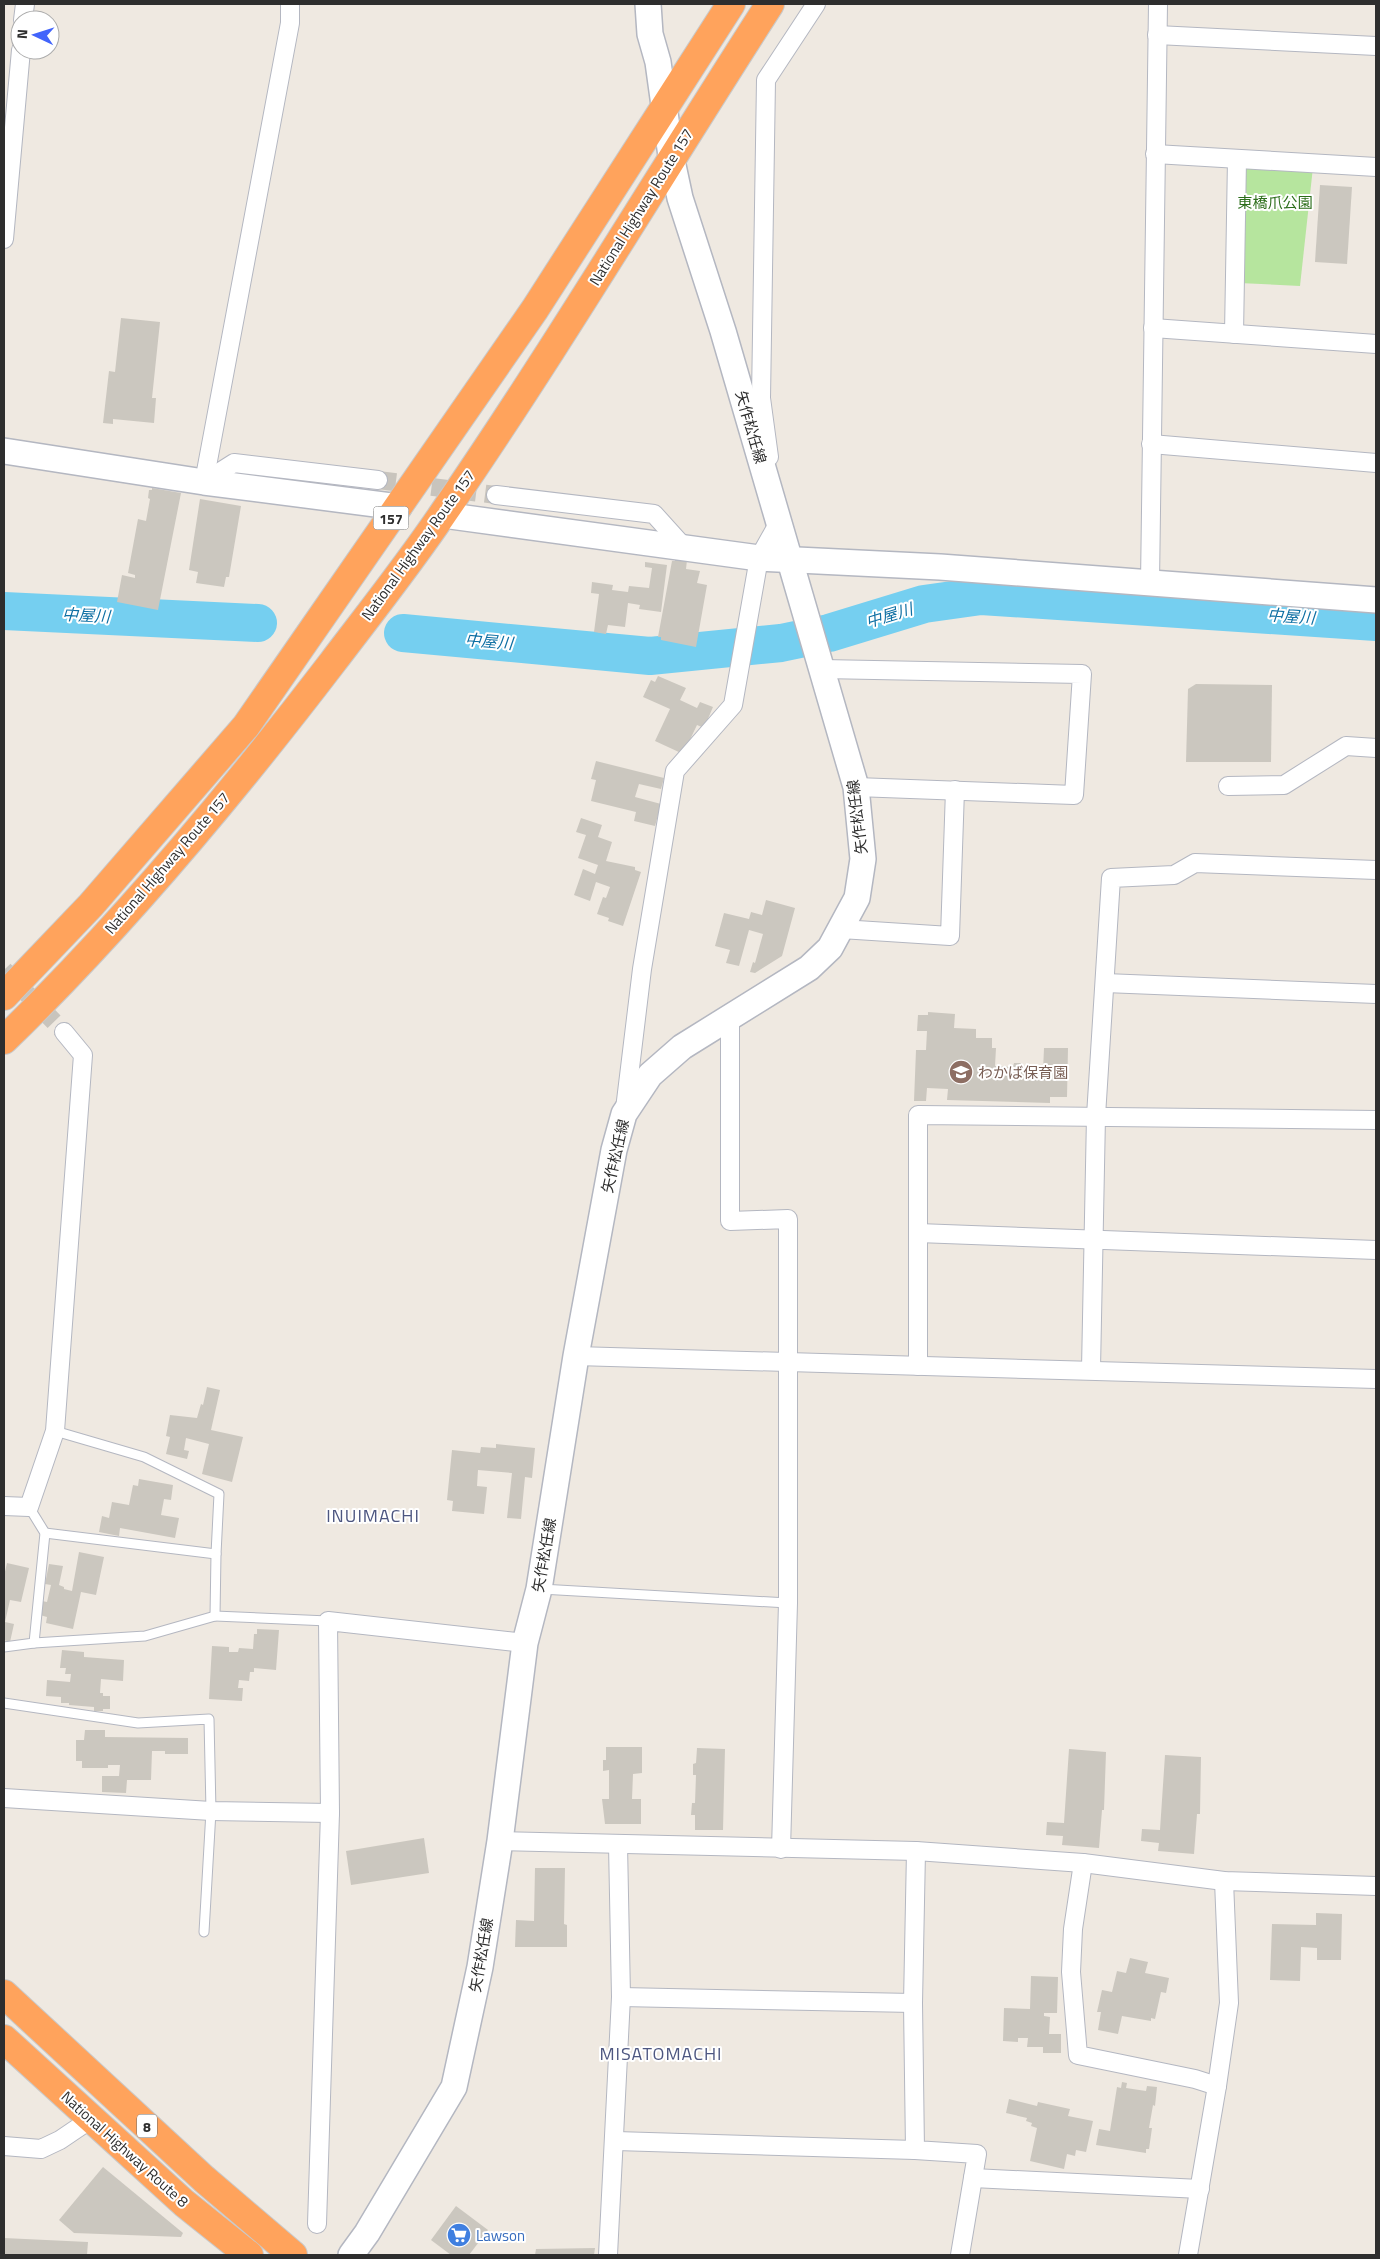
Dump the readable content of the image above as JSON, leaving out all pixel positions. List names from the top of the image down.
{
  "streets": {
    "highway": [
      "National Highway Route 157",
      "157",
      "8",
      "National Highway Route 8"
    ],
    "main road": ["矢作松任線"]
  },
  "crossings": [
    ["National Highway Route 157", "矢作松任線"]
  ],
  "districts": ["INUIMACHI", "MISATOMACHI"],
  "water": ["中屋川"],
  "parks": ["東橋爪公園"],
  "places": {
    "school or university": ["わかば保育園"],
    "supermarket": ["Lawson"]
  },
  "north": "left"
}
